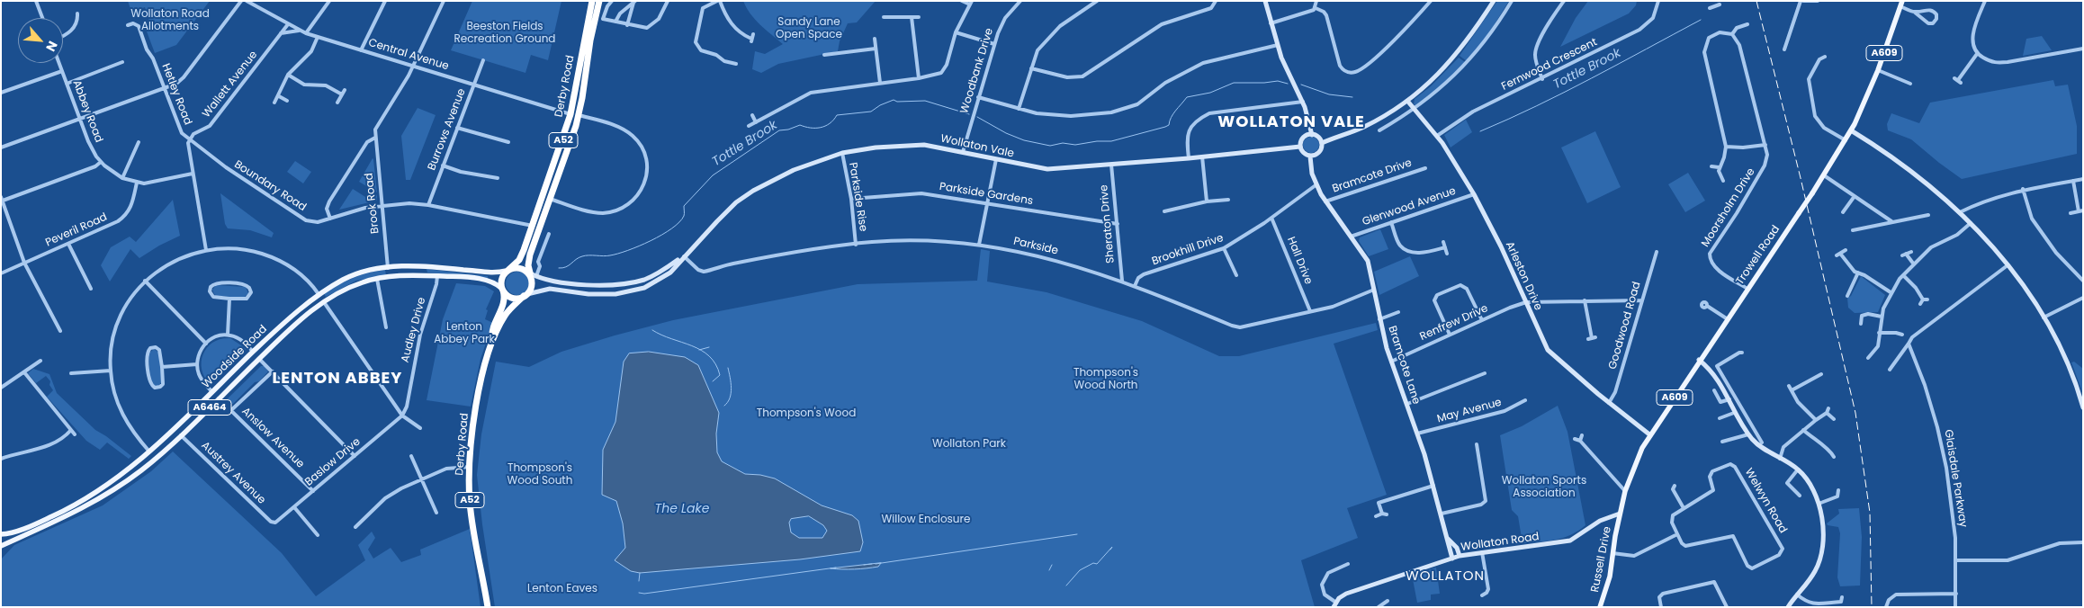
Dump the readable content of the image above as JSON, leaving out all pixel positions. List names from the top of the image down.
{
  "streets": {
    "highway": ["Derby Road", "A52"],
    "main road": [
      "A609",
      "Trowell Road",
      "Woodside Road",
      "A6464",
      "Russell Drive"
    ],
    "street": [
      "Central Avenue",
      "Fernwood Crescent",
      "Woodbank Drive",
      "Wallett Avenue",
      "Hetley Road",
      "Abbey Road",
      "Burrows Avenue",
      "Wollaton Vale",
      "Bramcote Drive",
      "Boundary Road",
      "Parkside Gardens",
      "Parkside Rise",
      "Brook Road",
      "Glenwood Avenue",
      "Moorsholm Drive",
      "Sheraton Drive",
      "Peveril Road",
      "Parkside",
      "Brookhill Drive",
      "Hall Drive",
      "Arleston Drive",
      "Renfrew Drive",
      "Goodwood Road",
      "Audley Drive",
      "Bramcote Lane",
      "May Avenue",
      "Anslow Avenue",
      "Baslow Drive",
      "Austrey Avenue",
      "Glaisdale Parkway",
      "Welwyn Road",
      "Wollaton Road"
    ]
  },
  "crossings": [
    ["Central Avenue", "Wallett Avenue"],
    ["Central Avenue", "Derby Road"],
    ["Central Avenue", "Burrows Avenue"],
    ["Fernwood Crescent", "Arleston Drive"],
    ["Woodbank Drive", "Wollaton Vale"],
    ["Wallett Avenue", "Hetley Road"],
    ["Wallett Avenue", "Boundary Road"],
    ["Derby Road", "A52"],
    ["Derby Road", "Wollaton Vale"],
    ["Derby Road", "Boundary Road"],
    ["Derby Road", "Woodside Road"],
    ["Hetley Road", "Abbey Road"],
    ["Hetley Road", "Boundary Road"],
    ["Abbey Road", "Peveril Road"],
    ["Burrows Avenue", "Boundary Road"],
    ["A52", "Wollaton Vale"],
    ["A52", "Woodside Road"],
    ["Wollaton Vale", "Parkside Rise"],
    ["Wollaton Vale", "Sheraton Drive"],
    ["Wollaton Vale", "Parkside"],
    ["Wollaton Vale", "Woodside Road"],
    ["Wollaton Vale", "Bramcote Lane"],
    ["Bramcote Drive", "Bramcote Lane"],
    ["Boundary Road", "Brook Road"],
    ["Parkside Gardens", "Parkside Rise"],
    ["Parkside Gardens", "Sheraton Drive"],
    ["Parkside Rise", "Parkside"],
    ["Brook Road", "Woodside Road"],
    ["Glenwood Avenue", "Arleston Drive"],
    ["Glenwood Avenue", "Bramcote Lane"],
    ["Moorsholm Drive", "Trowell Road"],
    ["Sheraton Drive", "Parkside"],
    ["Parkside", "Brookhill Drive"],
    ["Parkside", "Hall Drive"],
    ["Parkside", "Bramcote Lane"],
    ["Brookhill Drive", "Hall Drive"],
    ["Brookhill Drive", "Bramcote Lane"],
    ["Trowell Road", "Arleston Drive"],
    ["Trowell Road", "Wollaton Road"],
    ["Trowell Road", "Russell Drive"],
    ["Arleston Drive", "Renfrew Drive"],
    ["Arleston Drive", "Goodwood Road"],
    ["Renfrew Drive", "Bramcote Lane"],
    ["Audley Drive", "Woodside Road"],
    ["Audley Drive", "Baslow Drive"],
    ["Woodside Road", "Anslow Avenue"],
    ["Woodside Road", "Austrey Avenue"],
    ["Bramcote Lane", "May Avenue"],
    ["Bramcote Lane", "Wollaton Road"],
    ["Anslow Avenue", "Baslow Drive"],
    ["Baslow Drive", "Austrey Avenue"],
    ["Wollaton Road", "Russell Drive"]
  ],
  "districts": ["WOLLATON VALE", "LENTON ABBEY", "WOLLATON"],
  "water": ["Tottle Brook", "The Lake"],
  "parks": [
    "Wollaton Road Allotments",
    "Sandy Lane Open Space",
    "Beeston Fields Recreation Ground",
    "Lenton Abbey Park",
    "Thompson's Wood North",
    "Thompson's Wood",
    "Wollaton Park",
    "Thompson's Wood South",
    "Wollaton Sports Association",
    "Willow Enclosure",
    "Lenton Eaves"
  ],
  "north": "bottom right"
}
